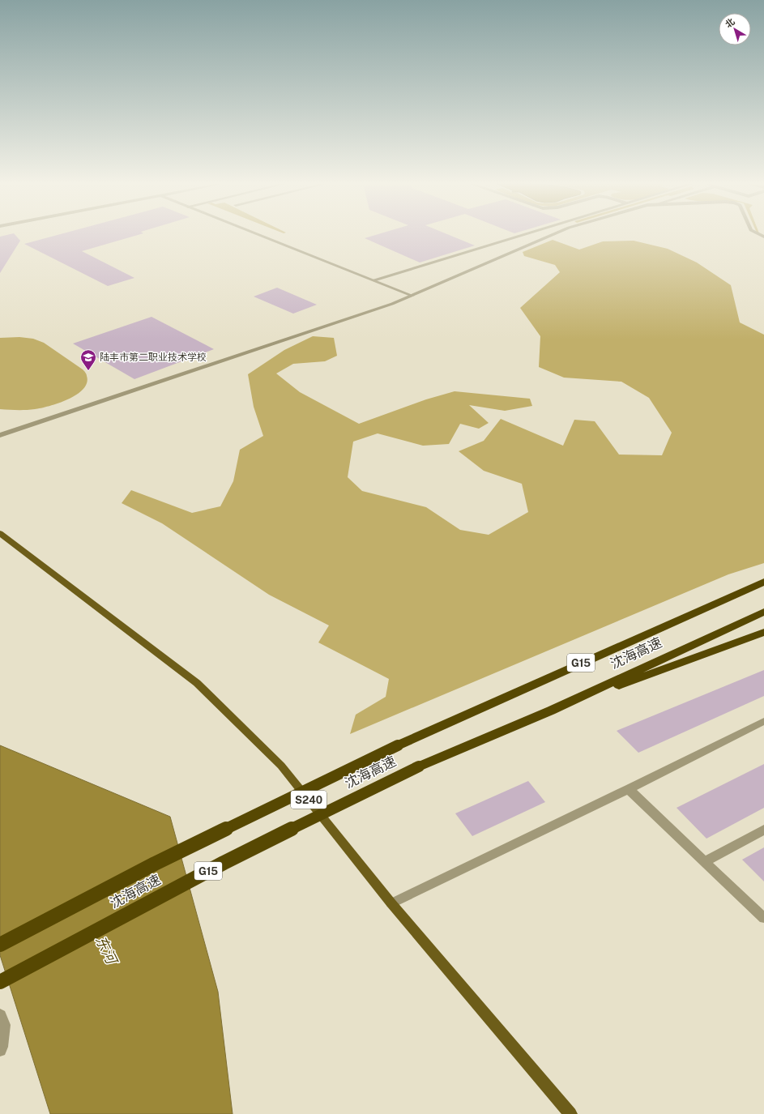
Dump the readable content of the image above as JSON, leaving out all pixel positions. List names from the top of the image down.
{
  "streets": {
    "highway": ["沈海高速", "G15"],
    "main road": ["S240"]
  },
  "water": ["东河"],
  "places": {
    "school or university": ["陆丰市第二职业技术学校"]
  },
  "north": "top left"
}
